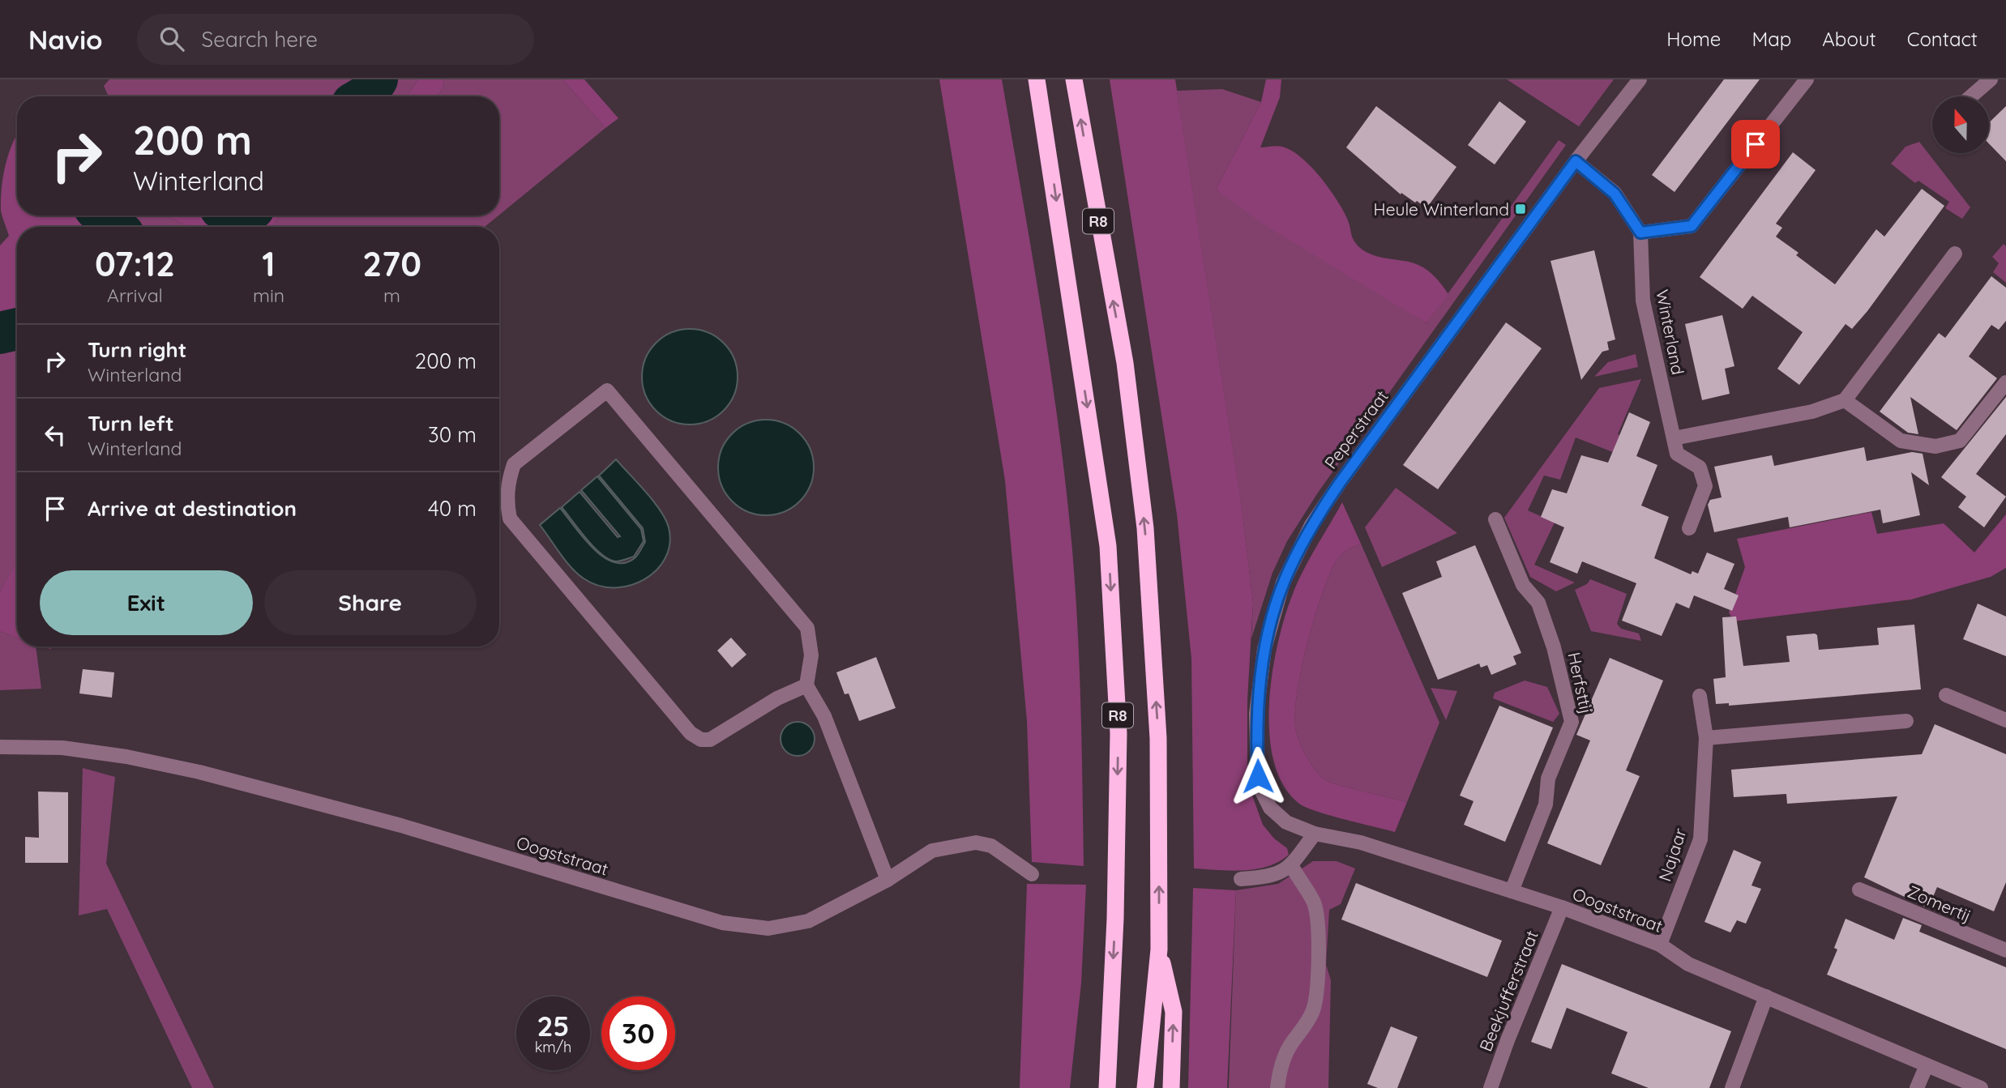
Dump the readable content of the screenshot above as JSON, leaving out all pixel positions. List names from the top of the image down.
{
  "streets": {
    "highway": ["R8"],
    "street": [
      "Winterland",
      "Peperstraat",
      "Herfsttij",
      "Najaar",
      "Oogststraat",
      "Zomertij",
      "Beekjufferstraat"
    ]
  },
  "crossings": [
    ["Peperstraat", "Oogststraat"],
    ["Herfsttij", "Oogststraat"],
    ["Najaar", "Oogststraat"],
    ["Oogststraat", "Beekjufferstraat"]
  ],
  "places": {
    "transit": ["Heule Winterland"]
  },
  "north": "top",
  "page": {
    "header": "Navio",
    "search": "Search here",
    "nav": [
      "Home",
      "Map",
      "About",
      "Contact"
    ],
    "turn": ["200 m", "Winterland"],
    "eta": [
      "07:12",
      "Arrival",
      "1",
      "min",
      "270",
      "m"
    ],
    "list": [
      {
        "name": "Turn right",
        "note": "Winterland",
        "value": "200 m"
      },
      {
        "name": "Turn left",
        "note": "Winterland",
        "value": "30 m"
      },
      {
        "name": "Arrive at destination",
        "value": "40 m"
      }
    ],
    "buttons": ["Exit", "Share"],
    "speed": "25 km/h",
    "limit": "30"
  }
}
